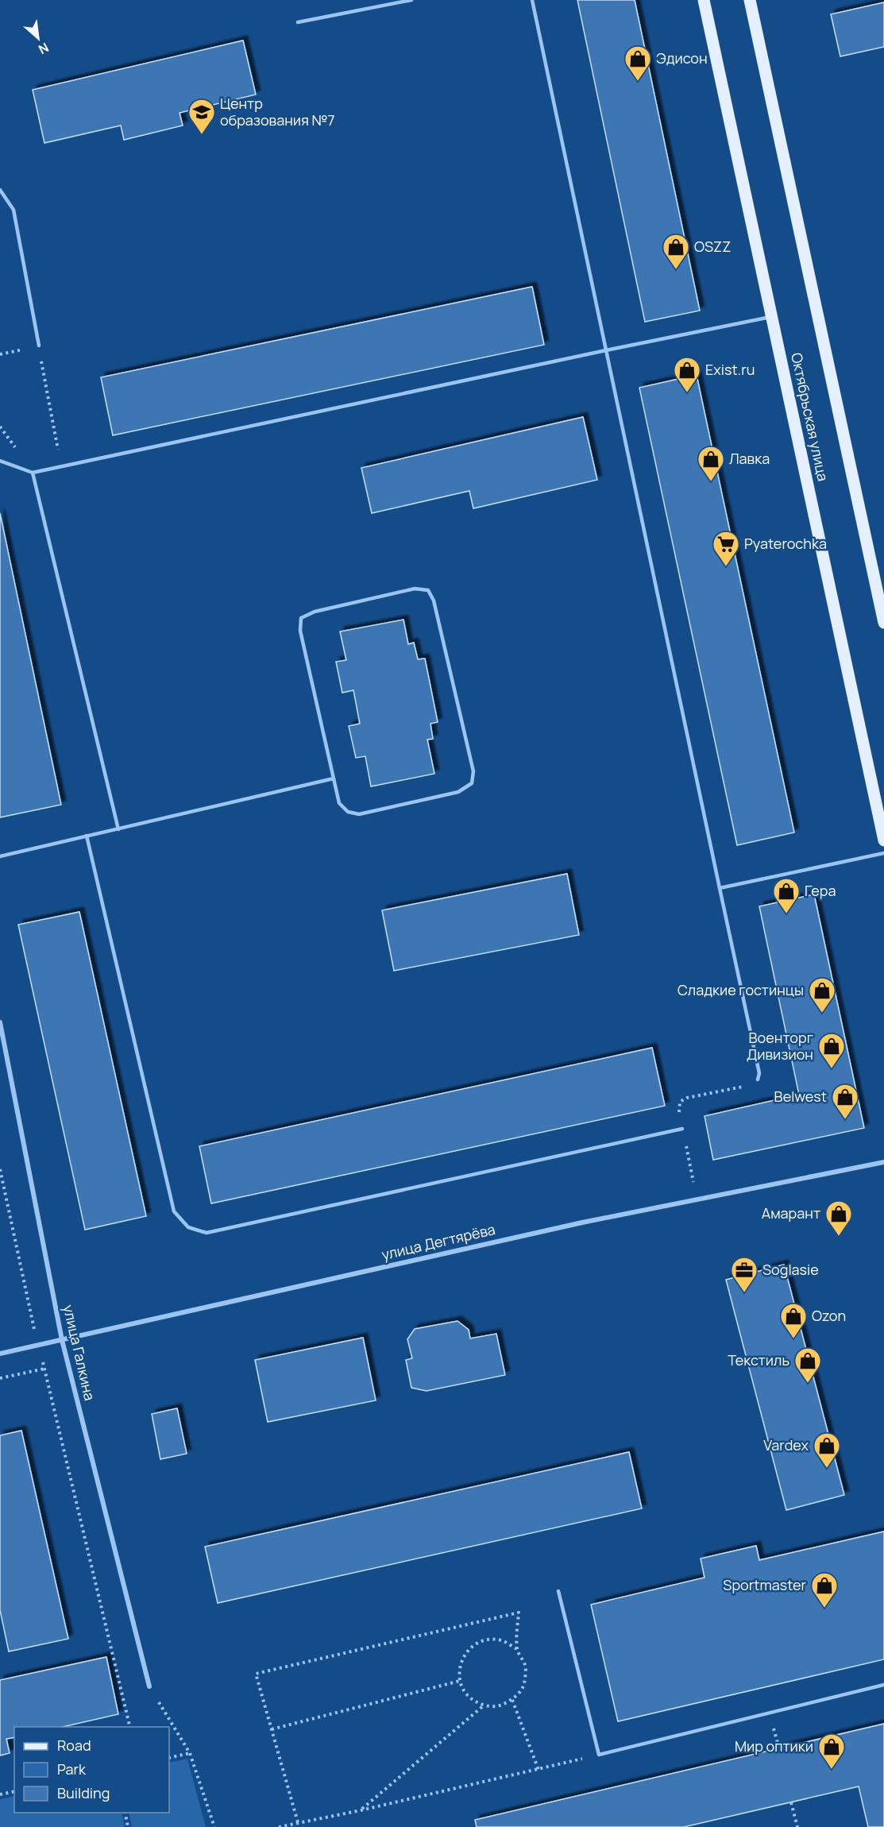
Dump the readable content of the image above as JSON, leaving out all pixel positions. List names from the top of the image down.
{
  "streets": {
    "main road": ["Октябрьская улица"],
    "street": ["улица Дегтярёва", "улица Галкина"]
  },
  "crossings": [
    ["улица Дегтярёва", "улица Галкина"]
  ],
  "places": {
    "shop": [
      "Эдисон",
      "OSZZ",
      "Exist.ru",
      "Лавка",
      "Гера",
      "Сладкие гостинцы",
      "Военторг Дивизион",
      "Belwest",
      "Амарант",
      "Ozon",
      "Текстиль",
      "Vardex",
      "Sportmaster",
      "Мир оптики"
    ],
    "school or university": ["Центр образования №7"],
    "supermarket": ["Pyaterochka"],
    "office": ["Soglasie"]
  },
  "legend": ["Road", "Park", "Building"],
  "north": "bottom right"
}
